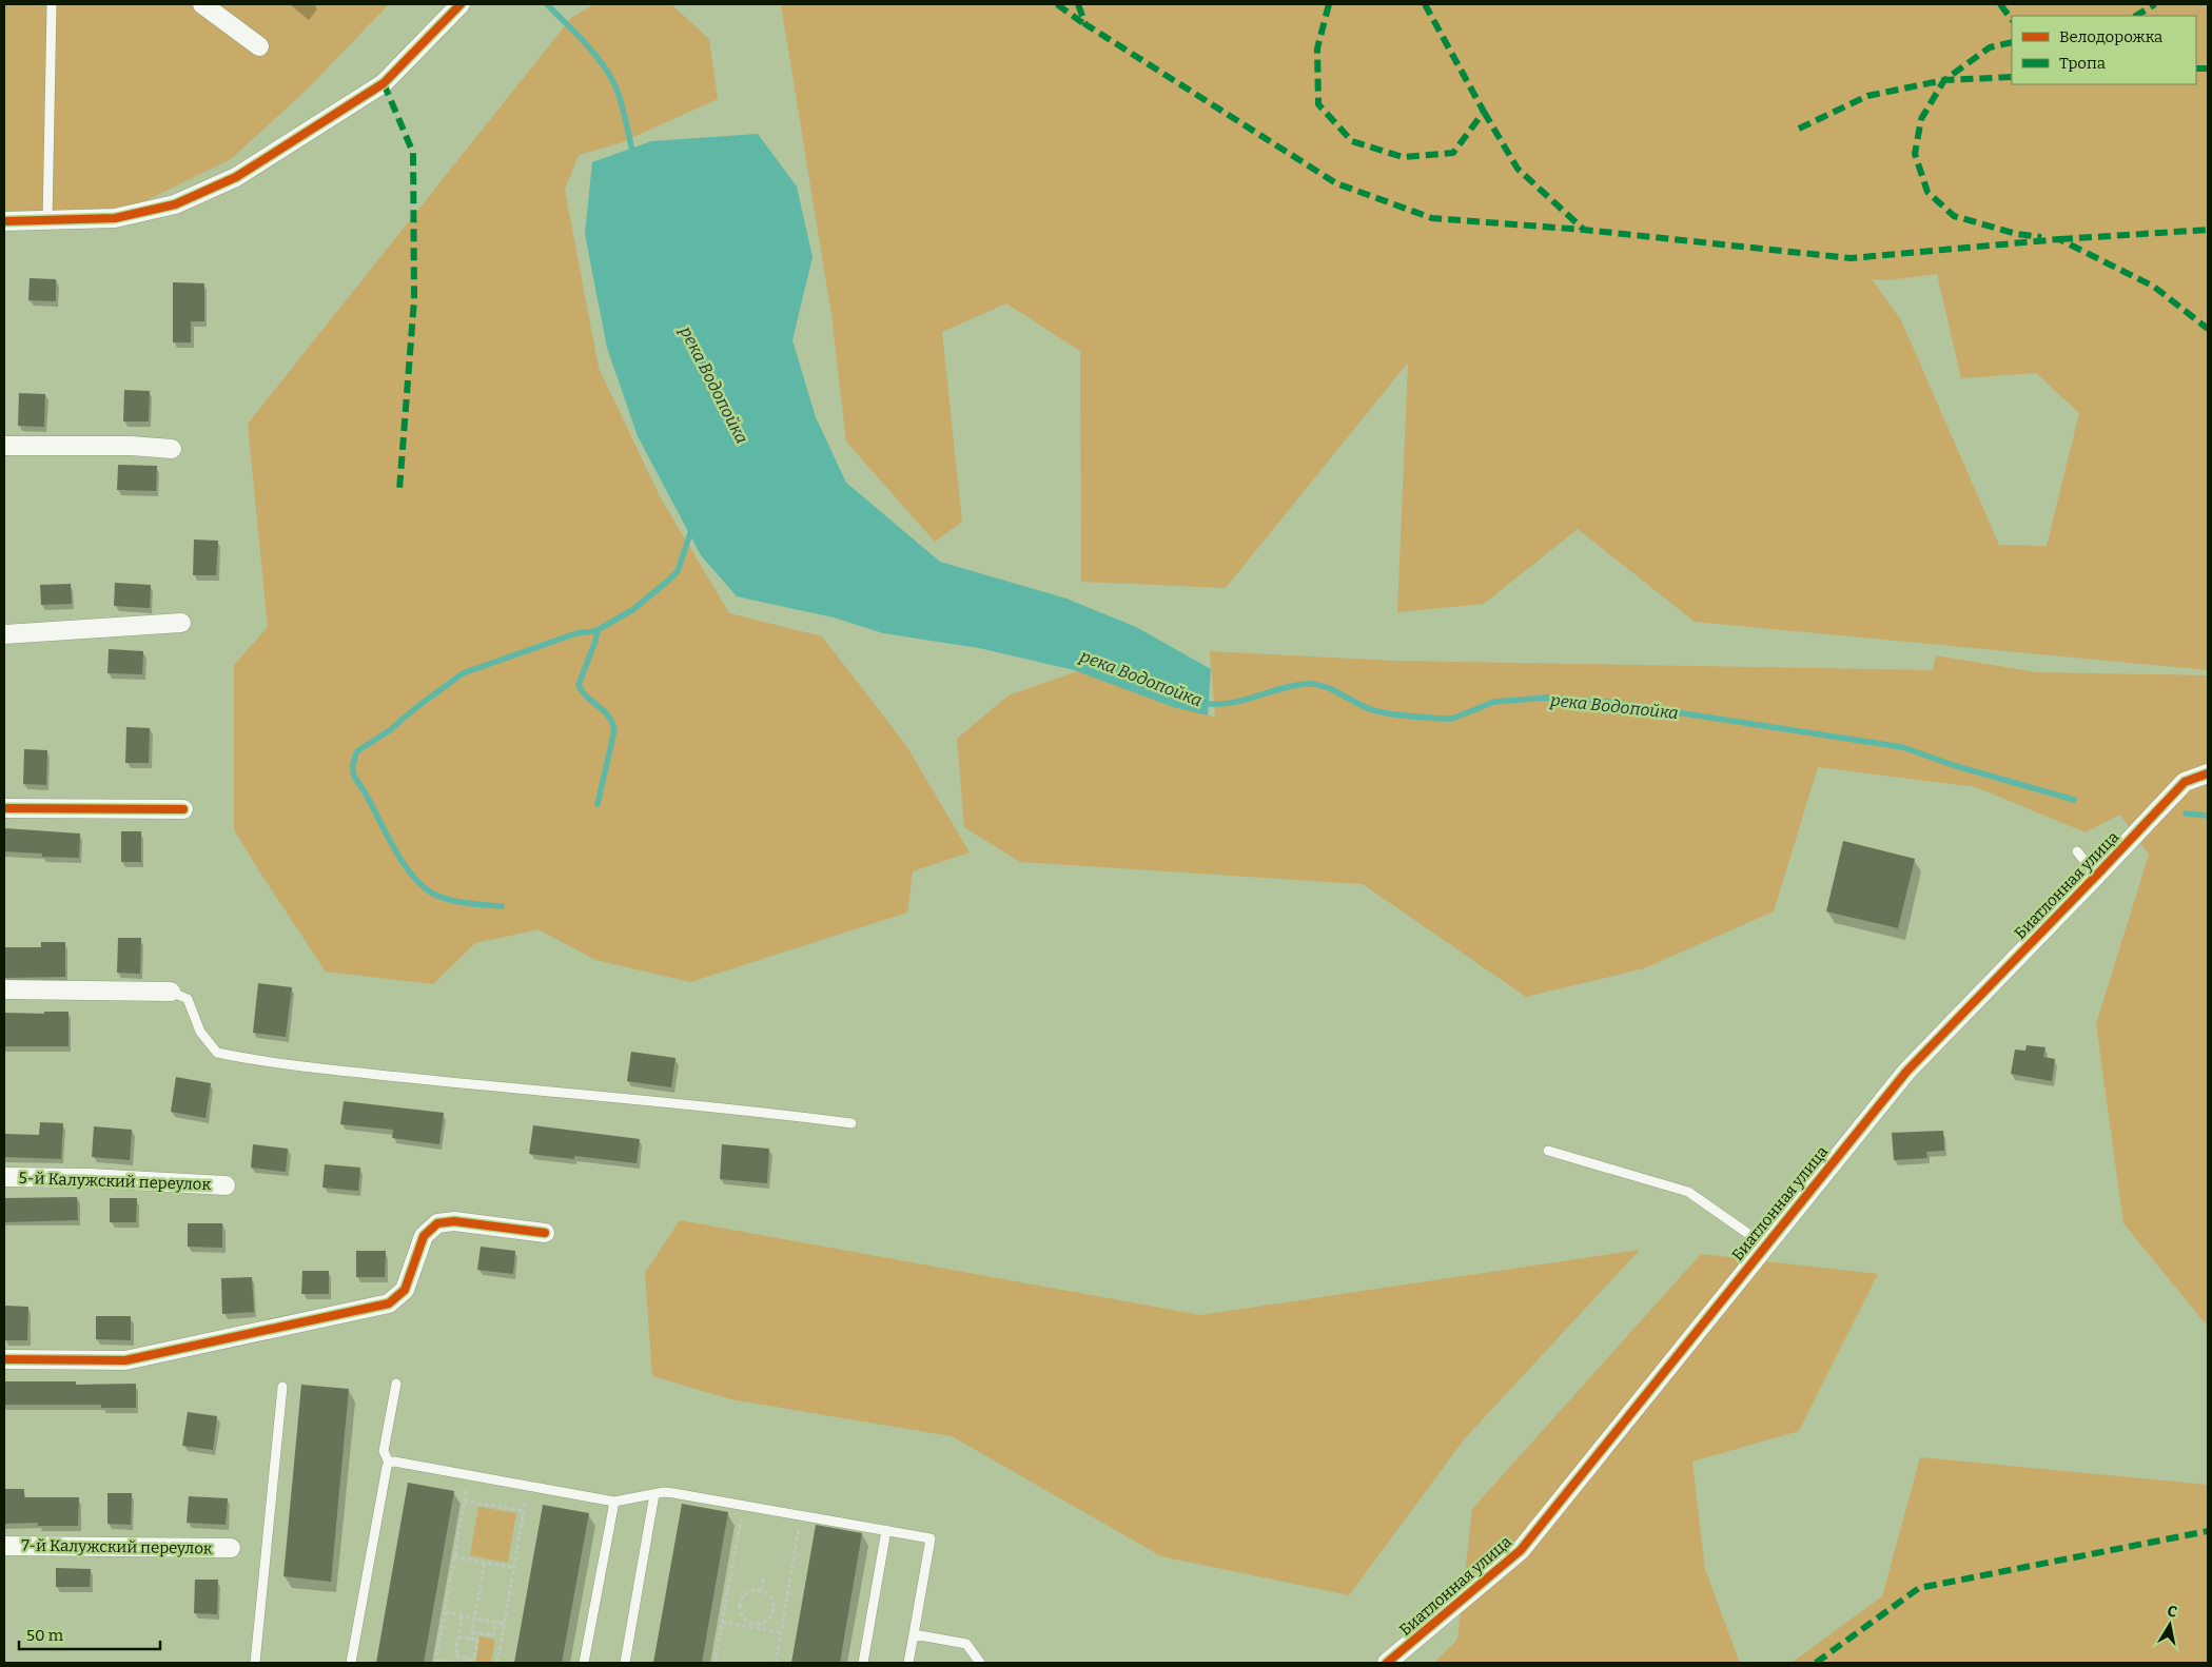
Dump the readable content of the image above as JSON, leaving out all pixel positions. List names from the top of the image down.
{
  "streets": {
    "street": ["Биатлонная улица", "5-й Калужский переулок", "7-й Калужский переулок"]
  },
  "water": ["река Водопойка"],
  "legend": ["Велодорожка", "Тропа"],
  "scale_bar": "50 m",
  "north": "top"
}
